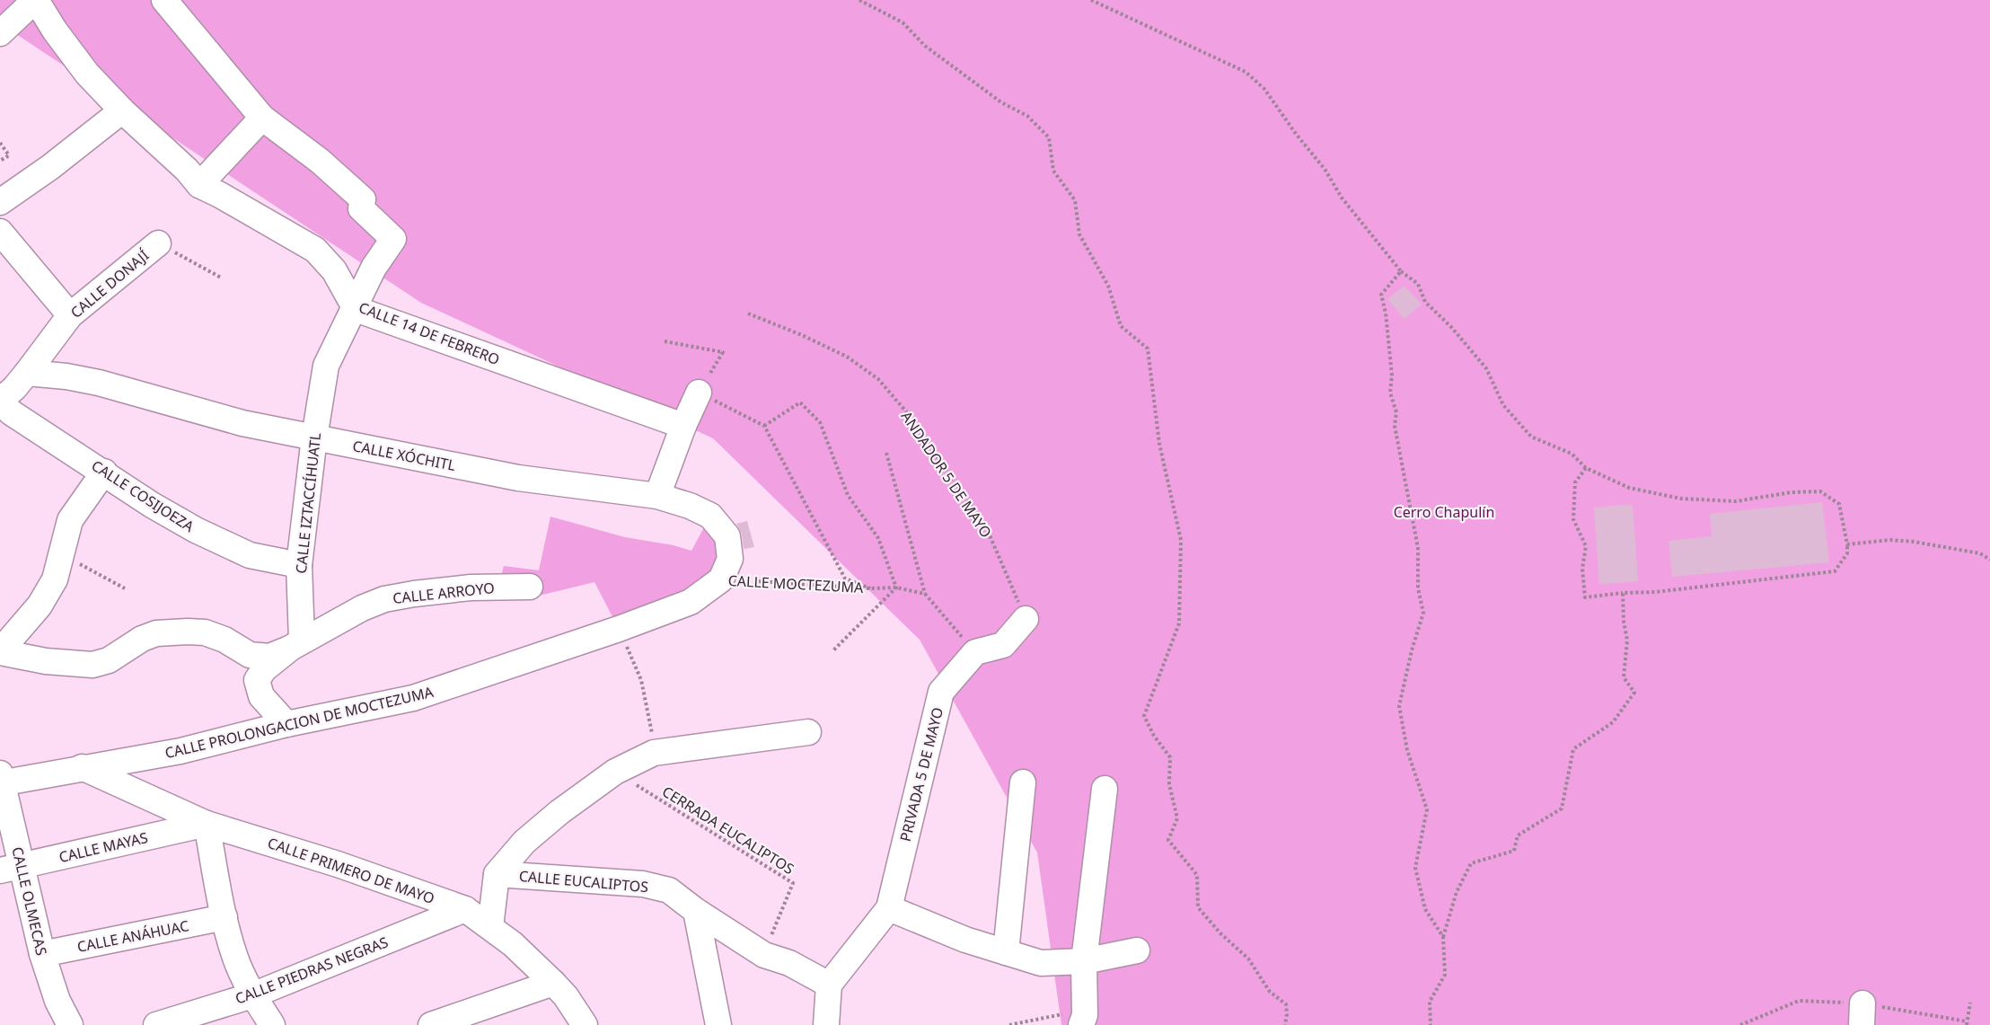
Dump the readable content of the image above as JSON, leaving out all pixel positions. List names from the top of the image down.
{
  "streets": {
    "street": [
      "CALLE DONAJÍ",
      "CALLE 14 DE FEBRERO",
      "CALLE XÓCHITL",
      "CALLE COSIJOEZA",
      "CALLE IZTACCÍHUATL",
      "CALLE ARROYO",
      "CALLE PROLONGACION DE MOCTEZUMA",
      "PRIVADA 5 DE MAYO",
      "CALLE MAYAS",
      "CALLE PRIMERO DE MAYO",
      "CALLE EUCALIPTOS",
      "CALLE OLMECAS",
      "CALLE ANÁHUAC",
      "CALLE PIEDRAS NEGRAS"
    ],
    "path": ["ANDADOR 5 DE MAYO", "CALLE MOCTEZUMA", "CERRADA EUCALIPTOS"]
  },
  "crossings": [
    ["CALLE DONAJÍ", "CALLE XÓCHITL"],
    ["CALLE DONAJÍ", "CALLE COSIJOEZA"],
    ["CALLE 14 DE FEBRERO", "CALLE IZTACCÍHUATL"],
    ["CALLE XÓCHITL", "CALLE IZTACCÍHUATL"],
    ["CALLE XÓCHITL", "CALLE MOCTEZUMA"],
    ["CALLE XÓCHITL", "CALLE PROLONGACION DE MOCTEZUMA"],
    ["CALLE COSIJOEZA", "CALLE IZTACCÍHUATL"],
    ["CALLE IZTACCÍHUATL", "CALLE ARROYO"],
    ["CALLE MOCTEZUMA", "CALLE PROLONGACION DE MOCTEZUMA"],
    ["CALLE PROLONGACION DE MOCTEZUMA", "CALLE PRIMERO DE MAYO"],
    ["CERRADA EUCALIPTOS", "CALLE EUCALIPTOS"],
    ["CALLE MAYAS", "CALLE PRIMERO DE MAYO"],
    ["CALLE MAYAS", "CALLE OLMECAS"],
    ["CALLE PRIMERO DE MAYO", "CALLE PIEDRAS NEGRAS"],
    ["CALLE OLMECAS", "CALLE ANÁHUAC"]
  ],
  "parks": ["Cerro Chapulín"]
}
